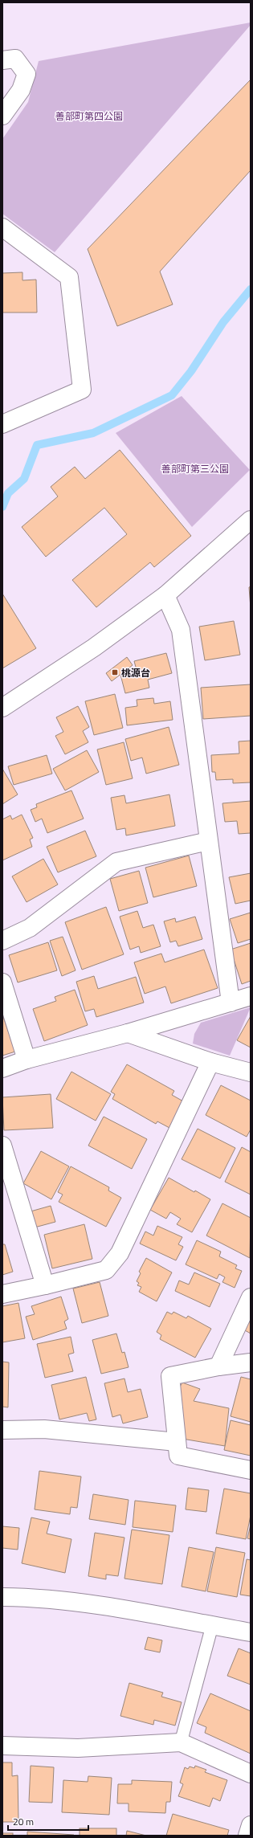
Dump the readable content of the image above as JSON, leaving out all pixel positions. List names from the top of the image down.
{
  "parks": ["善部町第四公園", "善部町第三公園"],
  "places": {
    "transit": ["桃源台"]
  },
  "scale_bar": "20 m"
}
